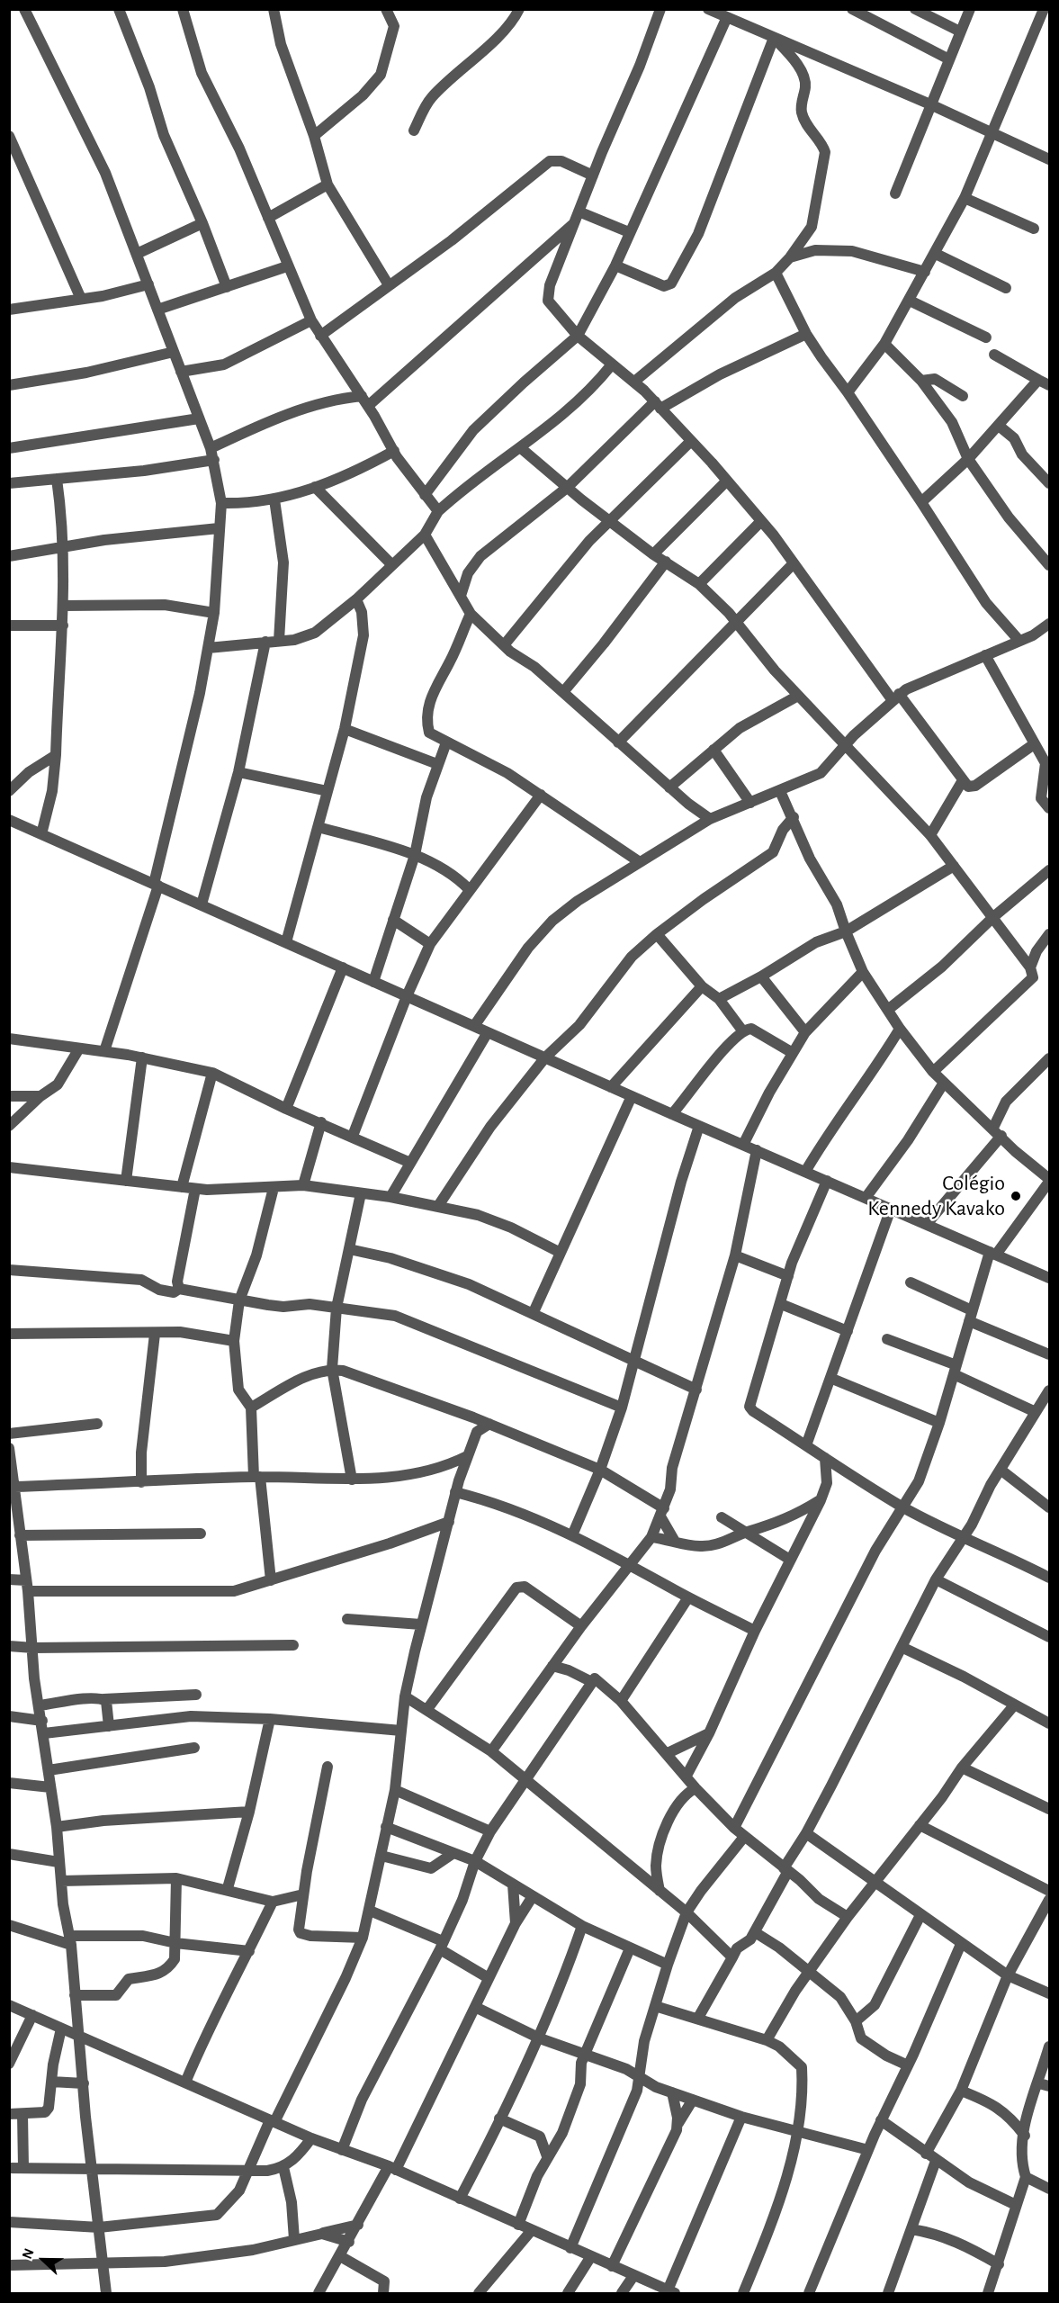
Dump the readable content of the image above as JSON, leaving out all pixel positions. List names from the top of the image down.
{
  "places": ["Colégio Kennedy Kavako"],
  "north": "left"
}
